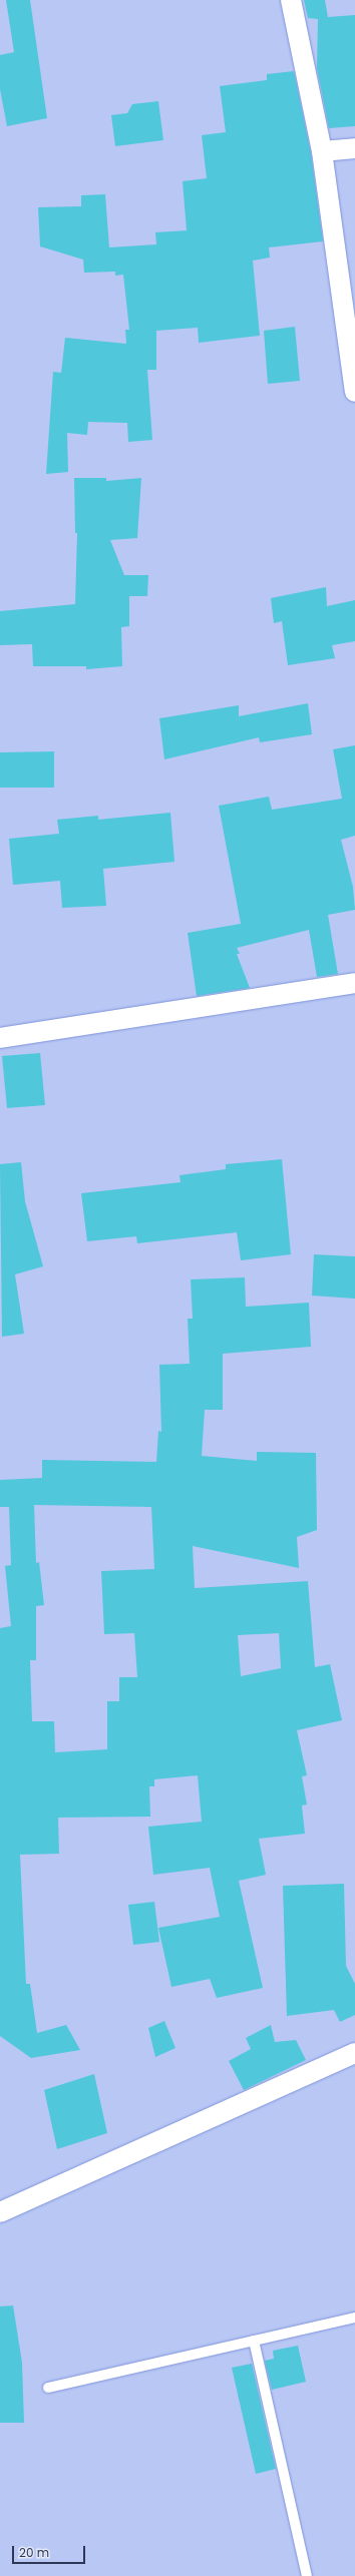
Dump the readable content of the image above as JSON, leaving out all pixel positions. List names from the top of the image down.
{
  "scale_bar": "20 m"
}
